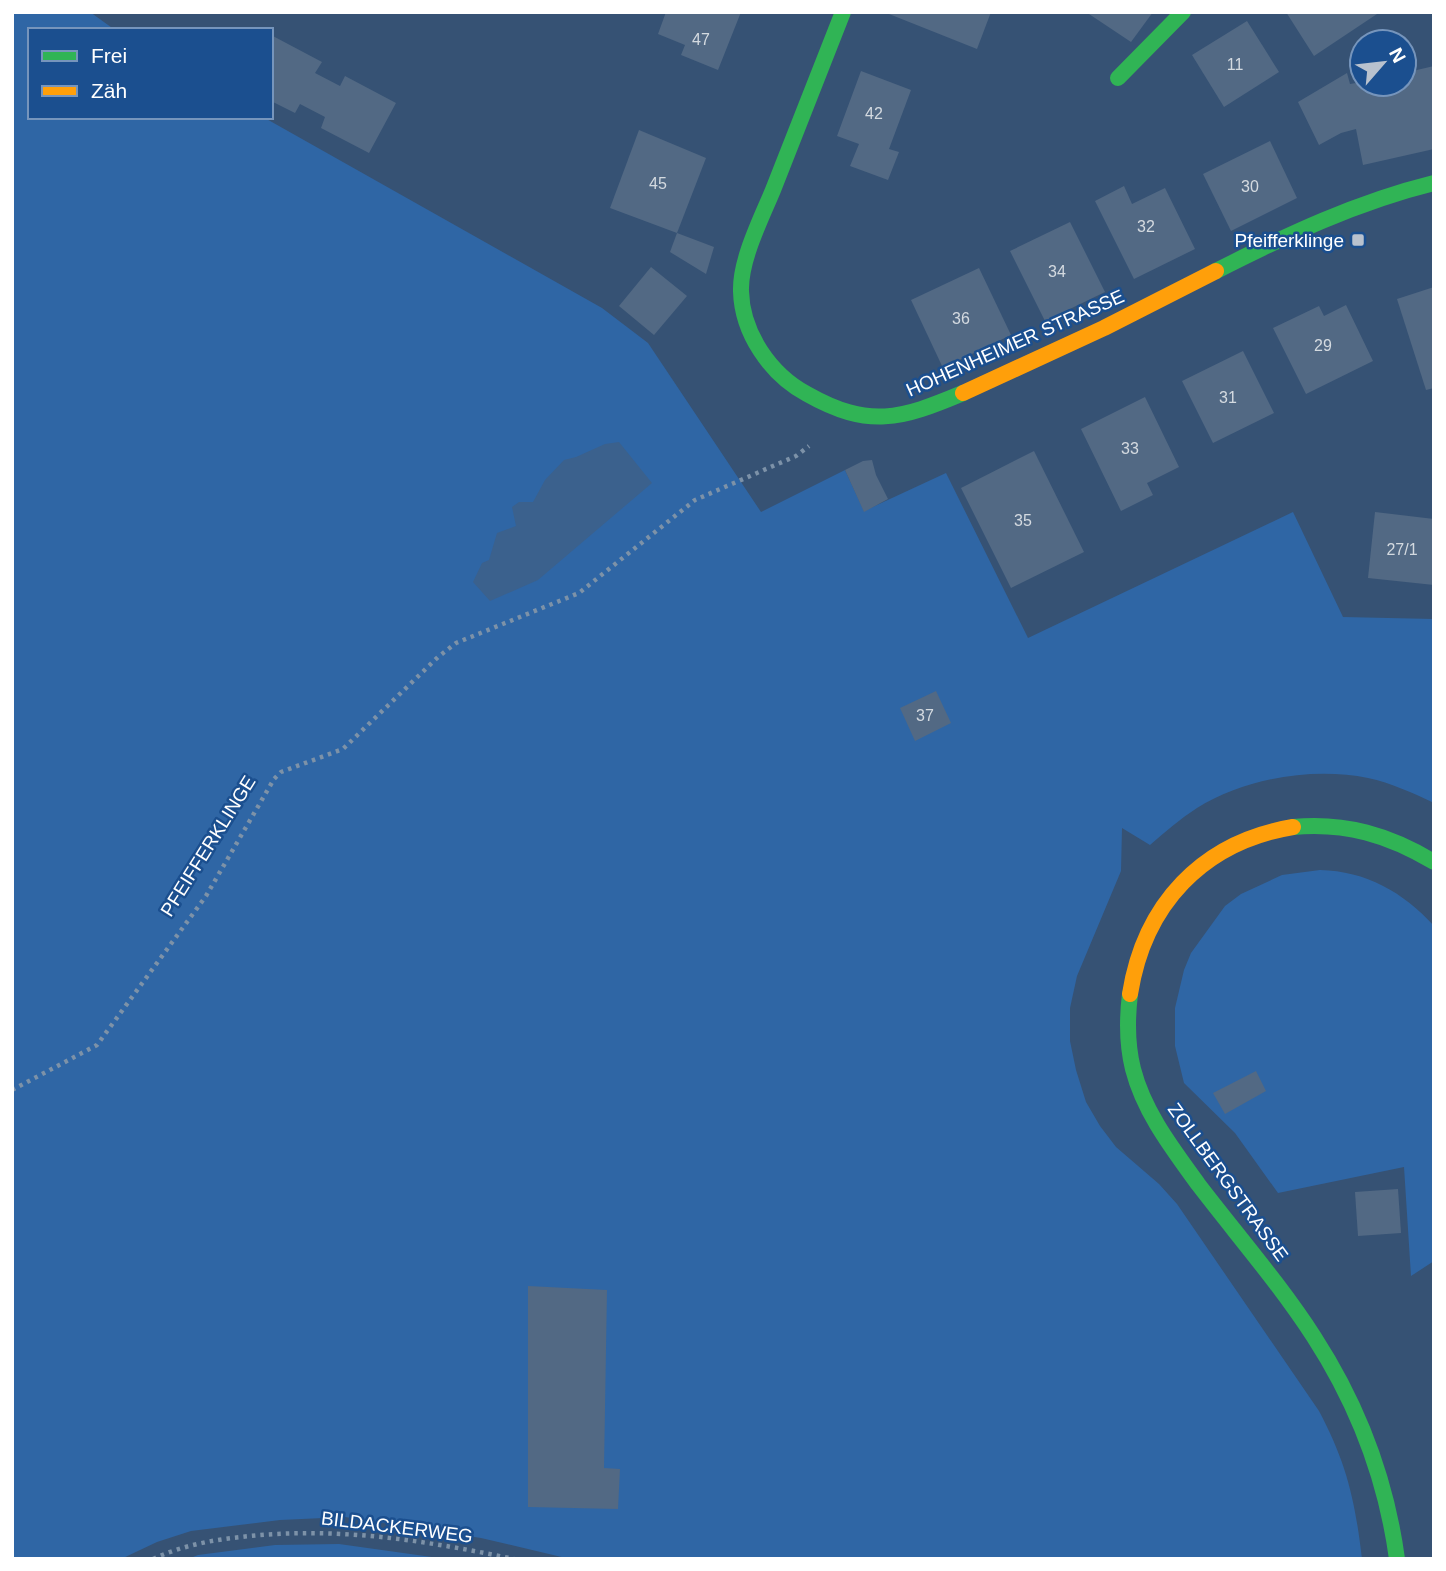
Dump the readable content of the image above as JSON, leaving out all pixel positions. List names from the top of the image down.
{
  "streets": {
    "street": ["HOHENHEIMER STRASSE", "ZOLLBERGSTRASSE"],
    "path": ["PFEIFFERKLINGE", "BILDACKERWEG"]
  },
  "crossings": [
    ["HOHENHEIMER STRASSE", "PFEIFFERKLINGE"]
  ],
  "places": {
    "transit": ["Pfeifferklinge"]
  },
  "house_numbers": [
    "47",
    "11",
    "42",
    "45",
    "30",
    "32",
    "34",
    "36",
    "29",
    "31",
    "33",
    "35",
    "27/1",
    "37"
  ],
  "legend": ["Frei", "Zäh"],
  "north": "top right"
}
